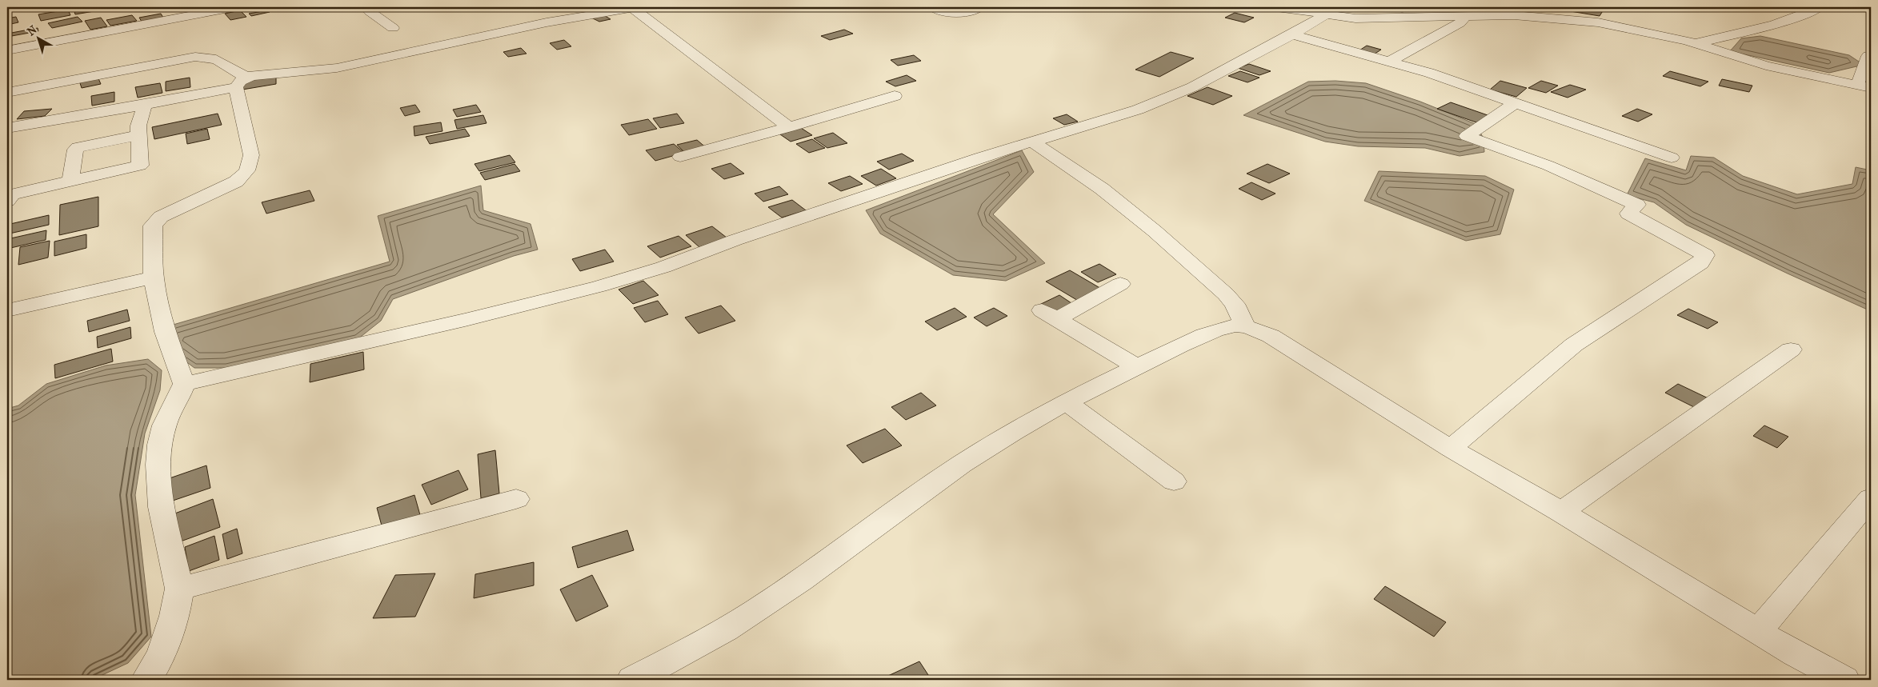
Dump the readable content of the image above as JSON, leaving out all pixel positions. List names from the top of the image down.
{
  "north": "top left"
}
